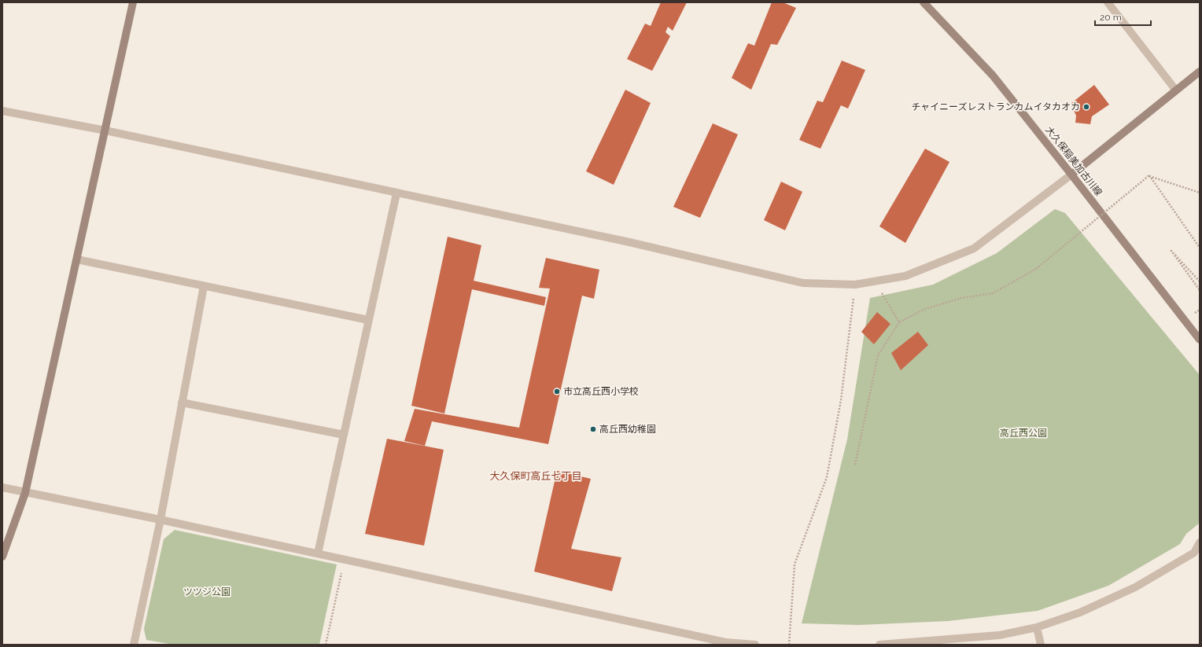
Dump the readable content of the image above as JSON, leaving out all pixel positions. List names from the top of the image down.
{
  "streets": {
    "street": ["大久保稲美加古川線"]
  },
  "districts": ["大久保町高丘七丁目"],
  "parks": ["高丘西公園", "ツツジ公園"],
  "places": ["チャイニーズレストランカムイタカオカ", "市立高丘西小学校", "高丘西幼稚園"],
  "scale_bar": "20 m"
}
